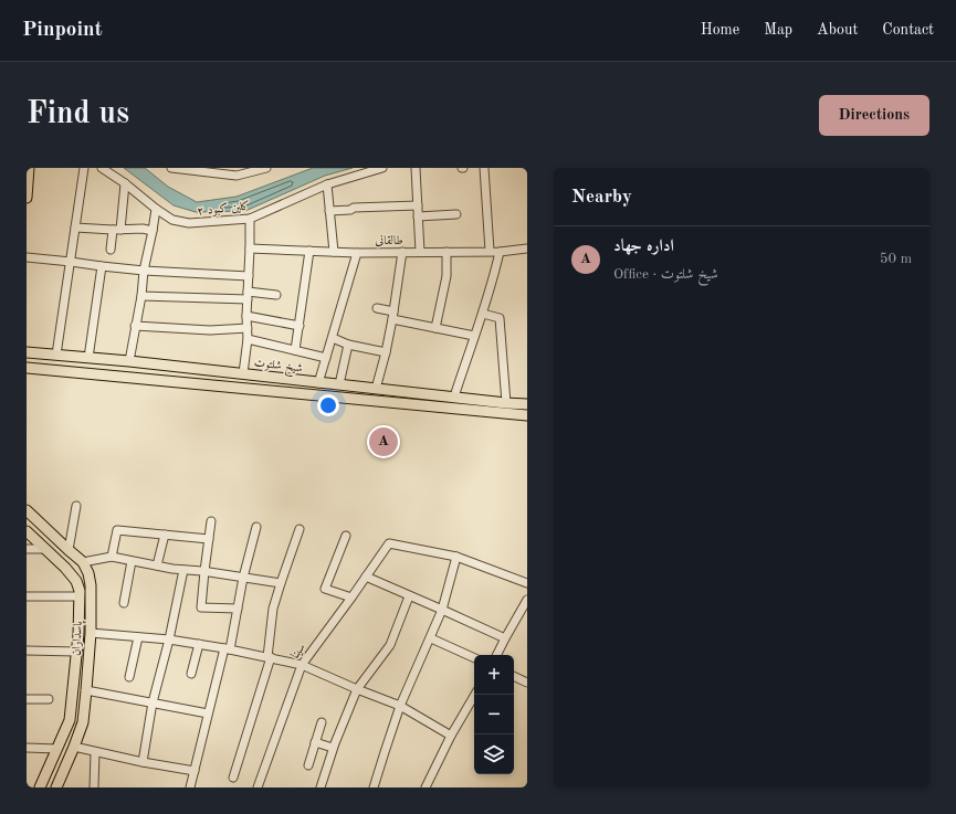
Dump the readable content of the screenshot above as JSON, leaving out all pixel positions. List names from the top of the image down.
{
  "streets": {
    "main road": ["شیخ شلتوت", "پاسداران"],
    "street": ["کلین کبود ۲", "طالقانی", "سینا"]
  },
  "page": {
    "header": "Pinpoint",
    "nav": [
      "Home",
      "Map",
      "About",
      "Contact"
    ],
    "buttons": "Directions",
    "title": "Find us",
    "heading": "Nearby",
    "list": [
      {
        "mark": "A",
        "name": "اداره جهاد",
        "note": "Office · شیخ شلتوت",
        "value": "50 m"
      }
    ],
    "pins": "A",
    "map_buttons": ["+", "−"]
  }
}
